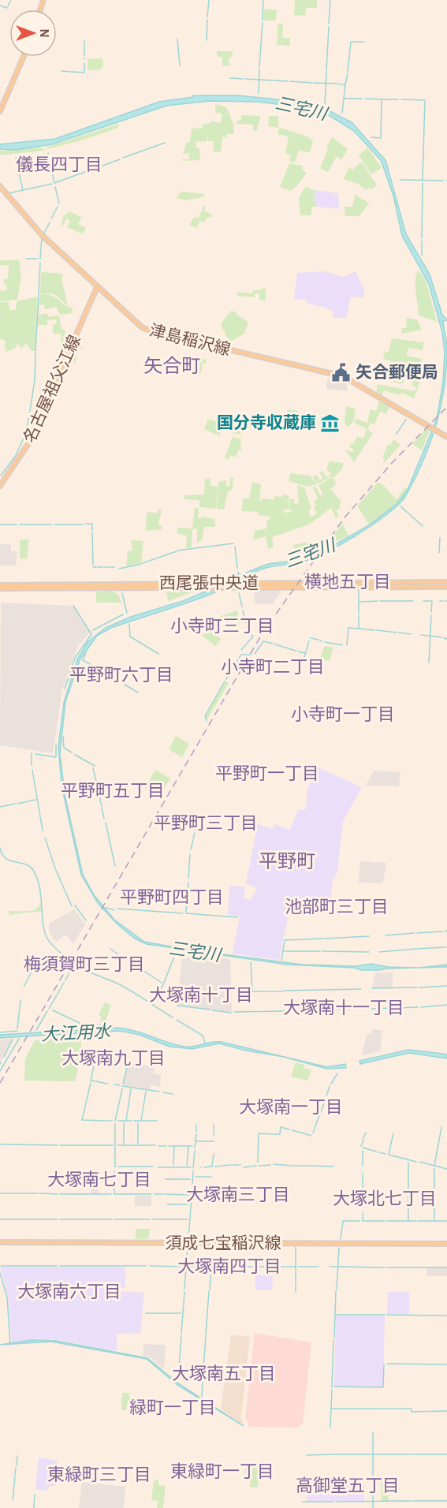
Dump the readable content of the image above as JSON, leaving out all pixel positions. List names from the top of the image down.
{
  "streets": {
    "main road": [
      "津島稲沢線",
      "名古屋祖父江線",
      "西尾張中央道",
      "須成七宝稲沢線"
    ]
  },
  "crossings": [
    ["津島稲沢線", "名古屋祖父江線"]
  ],
  "districts": [
    "儀長四丁目",
    "矢合町",
    "横地五丁目",
    "小寺町三丁目",
    "小寺町二丁目",
    "平野町六丁目",
    "小寺町一丁目",
    "平野町一丁目",
    "平野町五丁目",
    "平野町三丁目",
    "平野町",
    "平野町四丁目",
    "池部町三丁目",
    "梅須賀町三丁目",
    "大塚南十丁目",
    "大塚南十一丁目",
    "大塚南九丁目",
    "大塚南一丁目",
    "大塚南七丁目",
    "大塚南三丁目",
    "大塚北七丁目",
    "大塚南四丁目",
    "大塚南六丁目",
    "大塚南五丁目",
    "緑町一丁目",
    "東緑町一丁目",
    "東緑町三丁目",
    "高御堂五丁目"
  ],
  "water": ["三宅川", "大江用水"],
  "places": {
    "public building": ["矢合郵便局"],
    "museum": ["国分寺収蔵庫"]
  },
  "north": "right"
}
